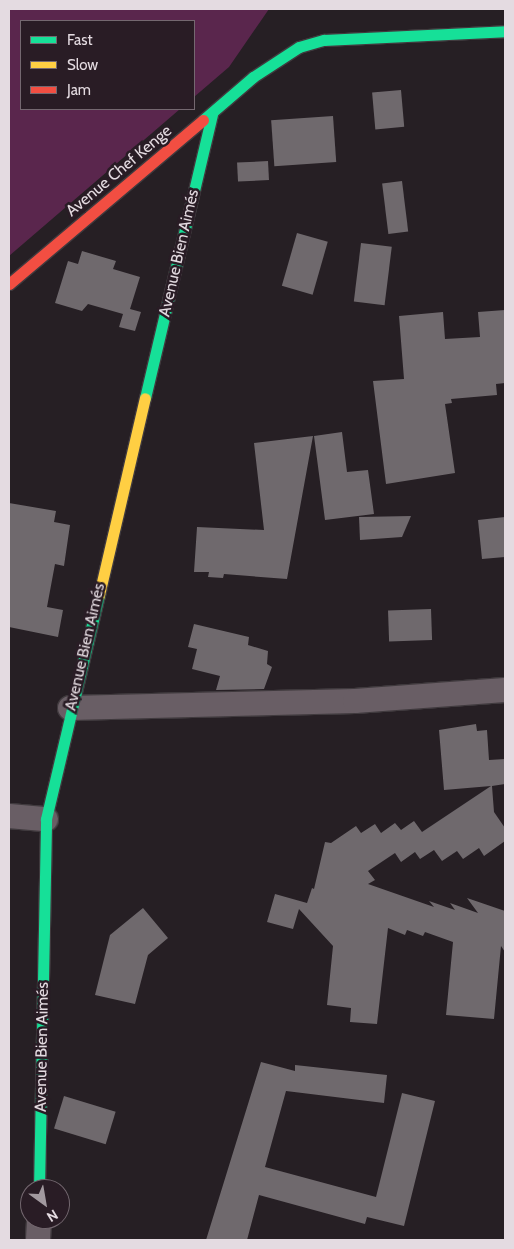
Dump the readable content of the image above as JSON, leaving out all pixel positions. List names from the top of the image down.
{
  "streets": {
    "street": ["Avenue Chef Kenge", "Avenue Bien Aimés"]
  },
  "crossings": [
    ["Avenue Chef Kenge", "Avenue Bien Aimés"]
  ],
  "legend": ["Fast", "Slow", "Jam"],
  "north": "bottom right"
}
